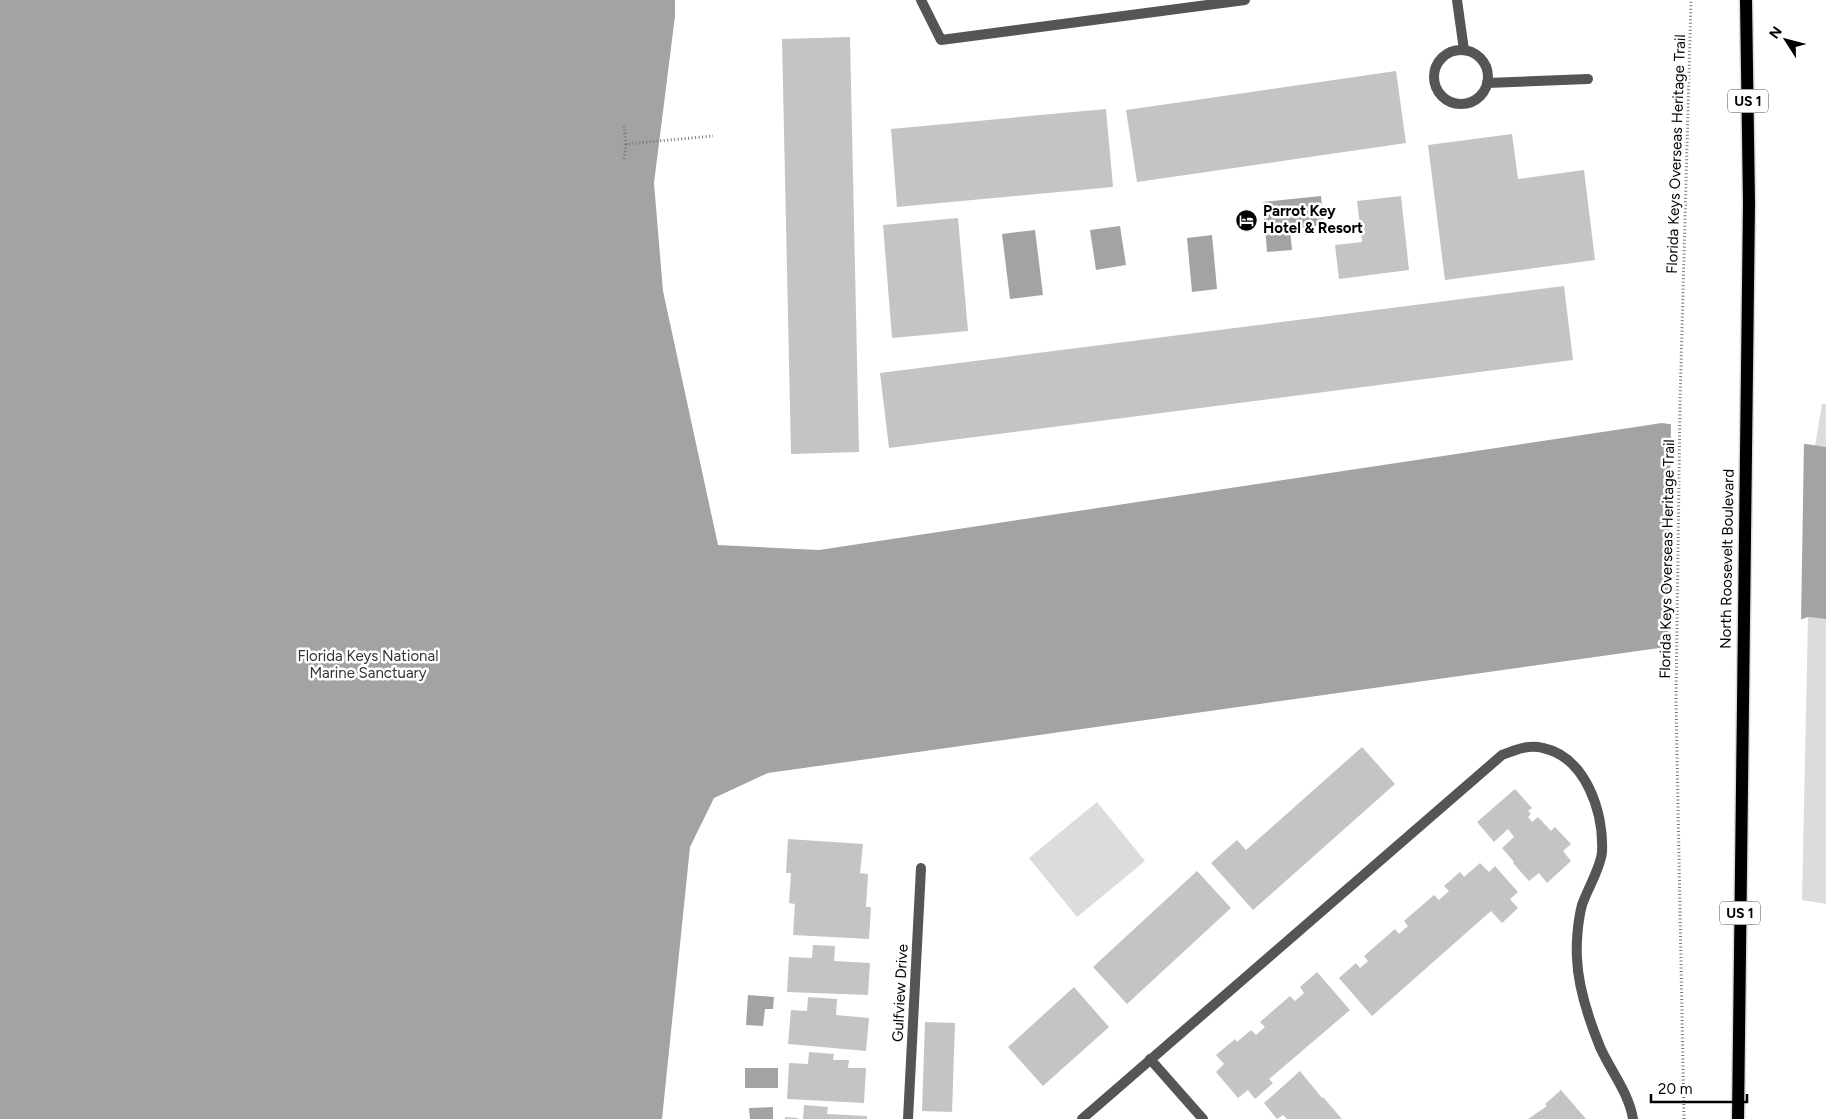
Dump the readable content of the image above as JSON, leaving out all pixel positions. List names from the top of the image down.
{
  "streets": {
    "main road": ["US 1", "North Roosevelt Boulevard"],
    "street": ["Gulfview Drive"],
    "path": ["Florida Keys Overseas Heritage Trail"]
  },
  "parks": ["Florida Keys National Marine Sanctuary"],
  "places": {
    "hotel": ["Parrot Key Hotel & Resort"]
  },
  "scale_bar": "20 m",
  "north": "top left"
}
